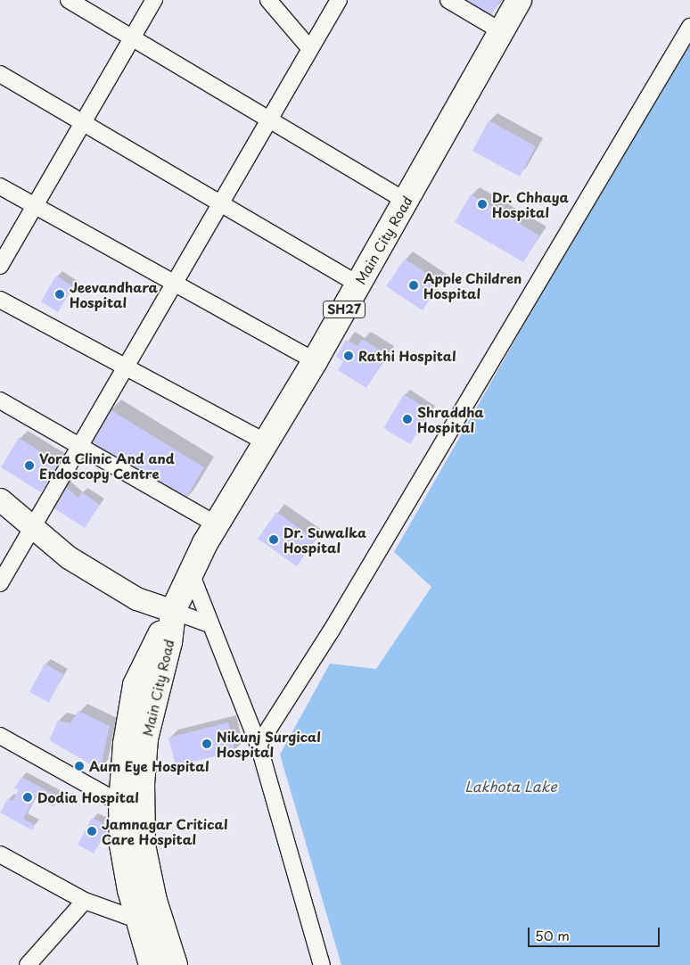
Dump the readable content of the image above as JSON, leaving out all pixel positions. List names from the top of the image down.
{
  "streets": {
    "main road": ["Main City Road", "SH27"]
  },
  "water": ["Lakhota Lake"],
  "places": [
    "Dr. Chhaya Hospital",
    "Apple Children Hospital",
    "Jeevandhara Hospital",
    "Rathi Hospital",
    "Shraddha Hospital",
    "Vora Clinic And and Endoscopy Centre",
    "Dr. Suwalka Hospital",
    "Nikunj Surgical Hospital",
    "Aum Eye Hospital",
    "Dodia Hospital",
    "Jamnagar Critical Care Hospital"
  ],
  "scale_bar": "50 m"
}
